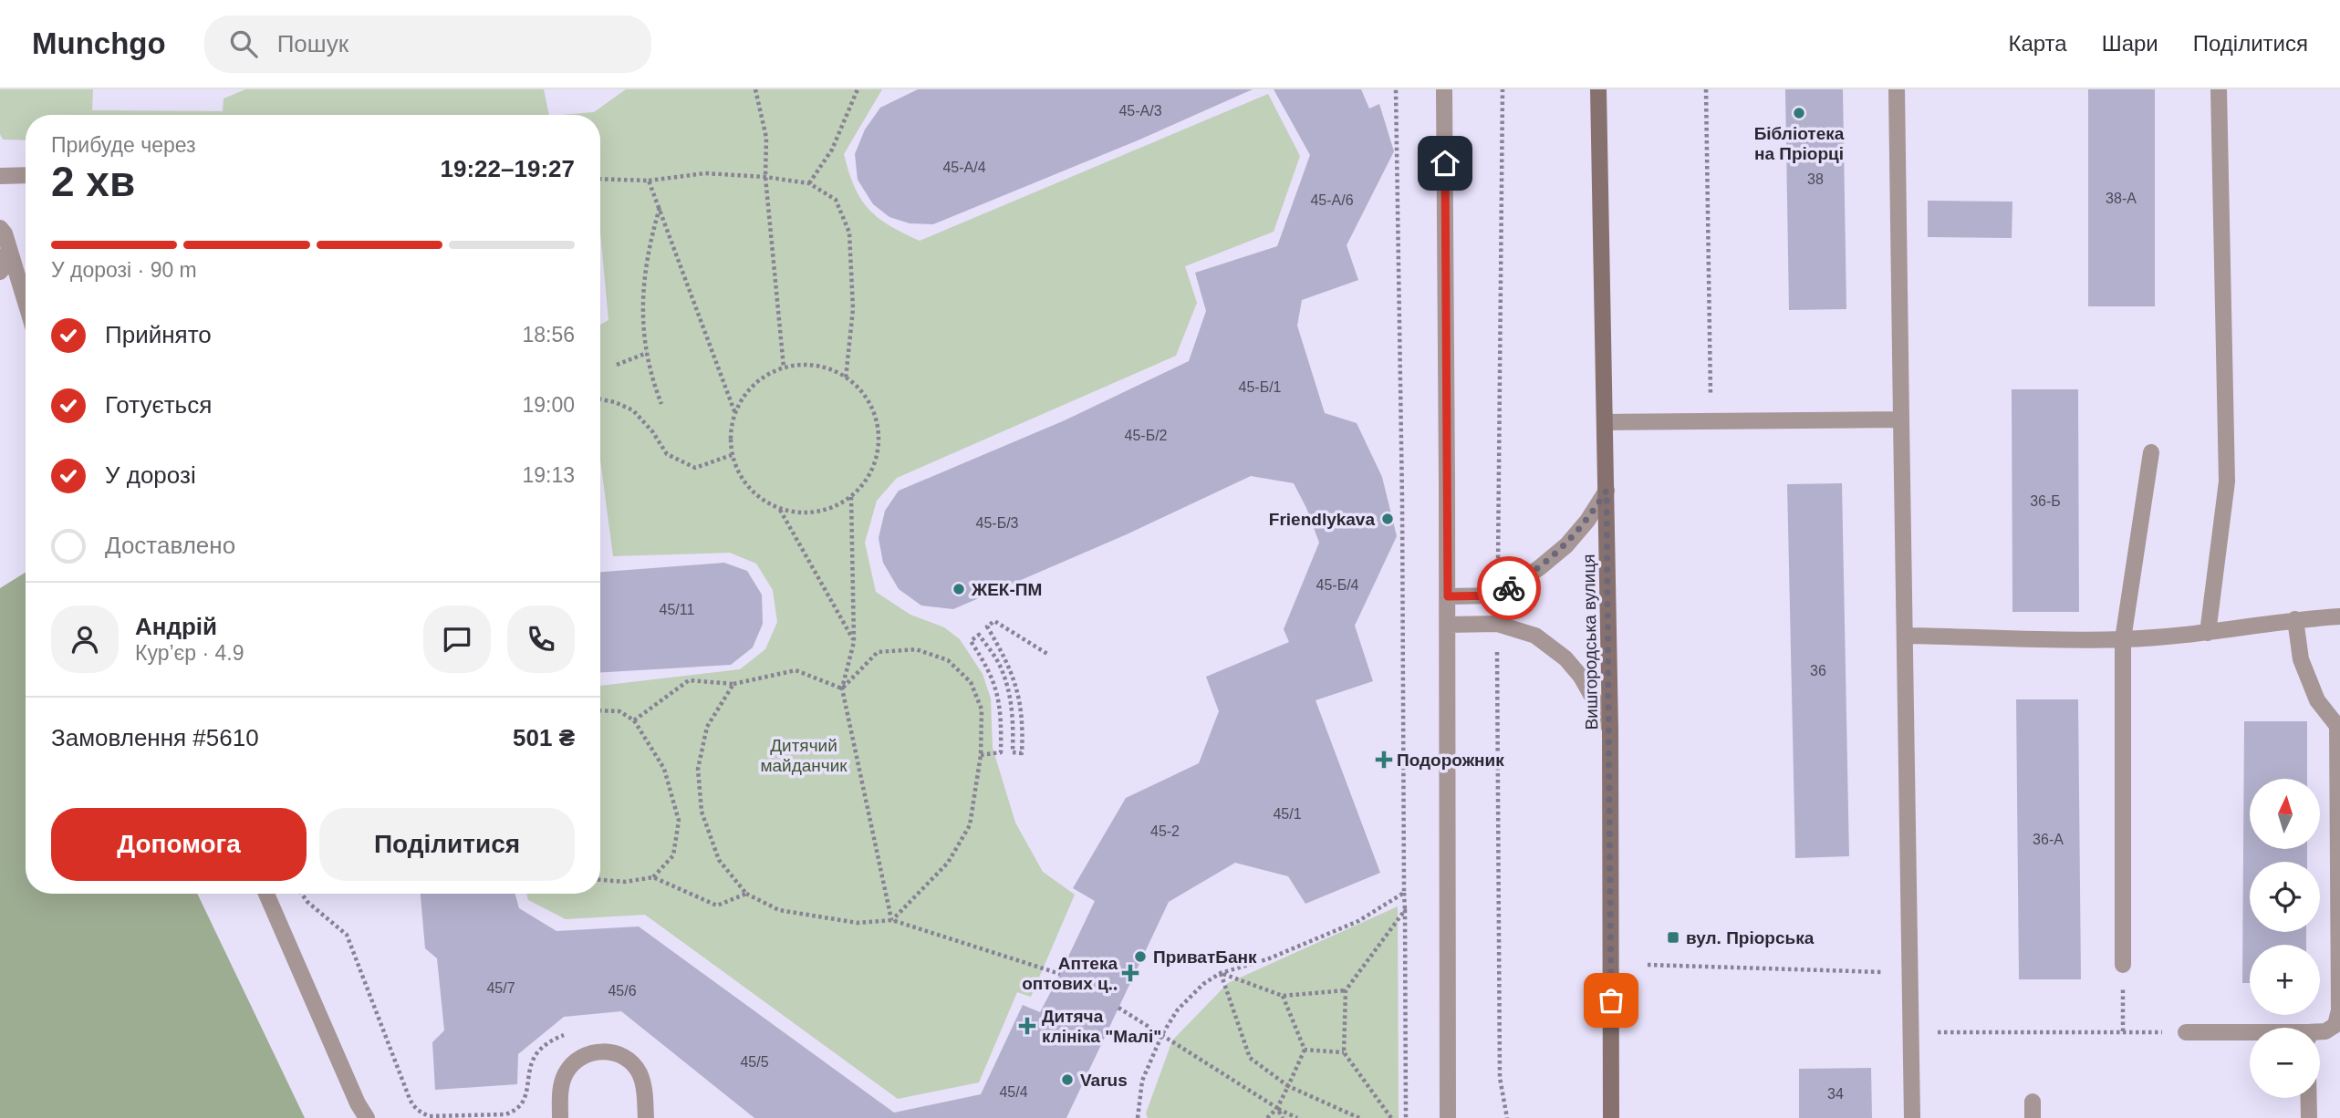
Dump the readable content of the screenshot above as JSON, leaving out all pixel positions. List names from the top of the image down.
{
  "streets": {
    "main road": ["Вишгородська вулиця"]
  },
  "parks": ["Дитячий майданчик"],
  "places": {
    "other": [
      "Бібліотека на Пріорці",
      "Friendlykava",
      "ЖЕК-ПМ",
      "ПриватБанк",
      "Varus"
    ],
    "health": ["Подорожник", "Аптека оптових ц‥", "Дитяча клініка \"Малі\""],
    "transit": ["вул. Пріорська"]
  },
  "house_numbers": [
    "45-А/3",
    "45-А/4",
    "38",
    "38-А",
    "45-А/6",
    "45-Б/1",
    "45-Б/2",
    "36-Б",
    "45-Б/3",
    "45-Б/4",
    "45/11",
    "36",
    "45/1",
    "45-2",
    "36-А",
    "45/7",
    "45/6",
    "45/5",
    "45/4",
    "34"
  ],
  "north": "top",
  "page": {
    "header": "Munchgo",
    "search": "Пошук",
    "nav": ["Карта", "Шари", "Поділитися"],
    "heading": ["2 хв", "Прибуде через", "19:22–19:27"],
    "panel": [
      "Андрій",
      "Кур’єр · 4.9",
      "Замовлення #5610",
      "501 ₴"
    ],
    "bar": "У дорозі · 90 m",
    "list": [
      ["Прийнято", "18:56"],
      ["Готується", "19:00"],
      ["У дорозі", "19:13"],
      "Доставлено"
    ],
    "map_buttons": ["+", "−"],
    "buttons": ["Допомога", "Поділитися"]
  }
}
